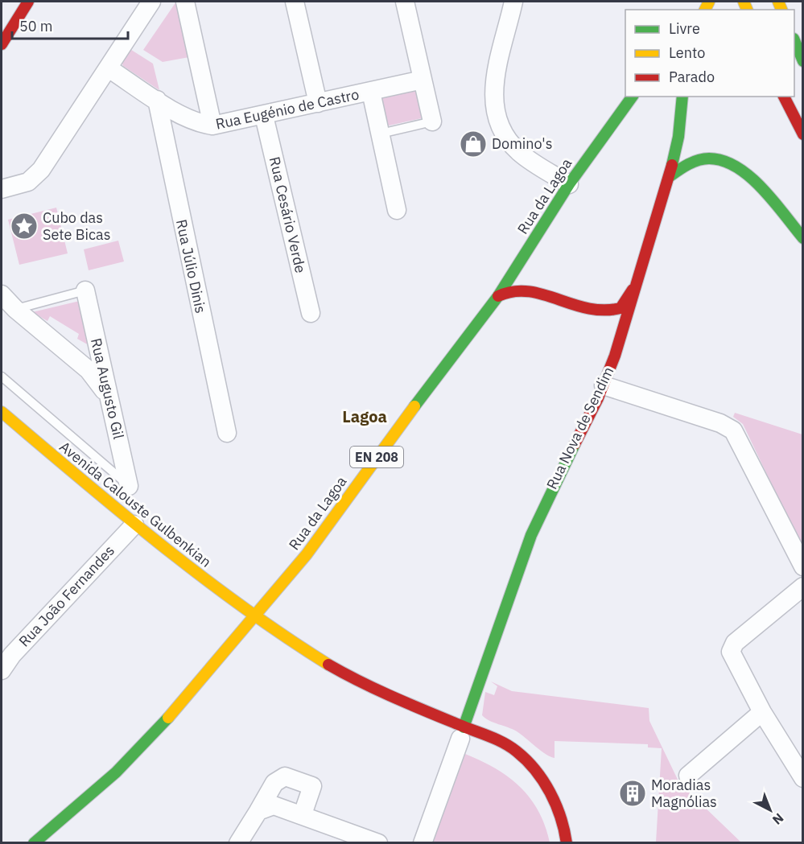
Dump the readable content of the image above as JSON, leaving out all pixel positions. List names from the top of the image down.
{
  "streets": {
    "main road": [
      "Rua da Lagoa",
      "Rua Nova de Sendim",
      "EN 208",
      "Avenida Calouste Gulbenkian"
    ],
    "street": [
      "Rua Eugénio de Castro",
      "Rua Cesário Verde",
      "Rua Júlio Dinis",
      "Rua Augusto Gil",
      "Rua João Fernandes"
    ]
  },
  "crossings": [
    ["Rua Eugénio de Castro", "Rua Cesário Verde"],
    ["Rua Eugénio de Castro", "Rua Júlio Dinis"],
    ["Rua da Lagoa", "Avenida Calouste Gulbenkian"],
    ["Rua Nova de Sendim", "Avenida Calouste Gulbenkian"],
    ["Avenida Calouste Gulbenkian", "Rua João Fernandes"]
  ],
  "districts": ["Lagoa"],
  "places": {
    "shop": ["Domino's"],
    "place": ["Cubo das Sete Bicas"],
    "building": ["Moradias Magnólias"]
  },
  "legend": ["Livre", "Lento", "Parado"],
  "scale_bar": "50 m",
  "north": "bottom right"
}
